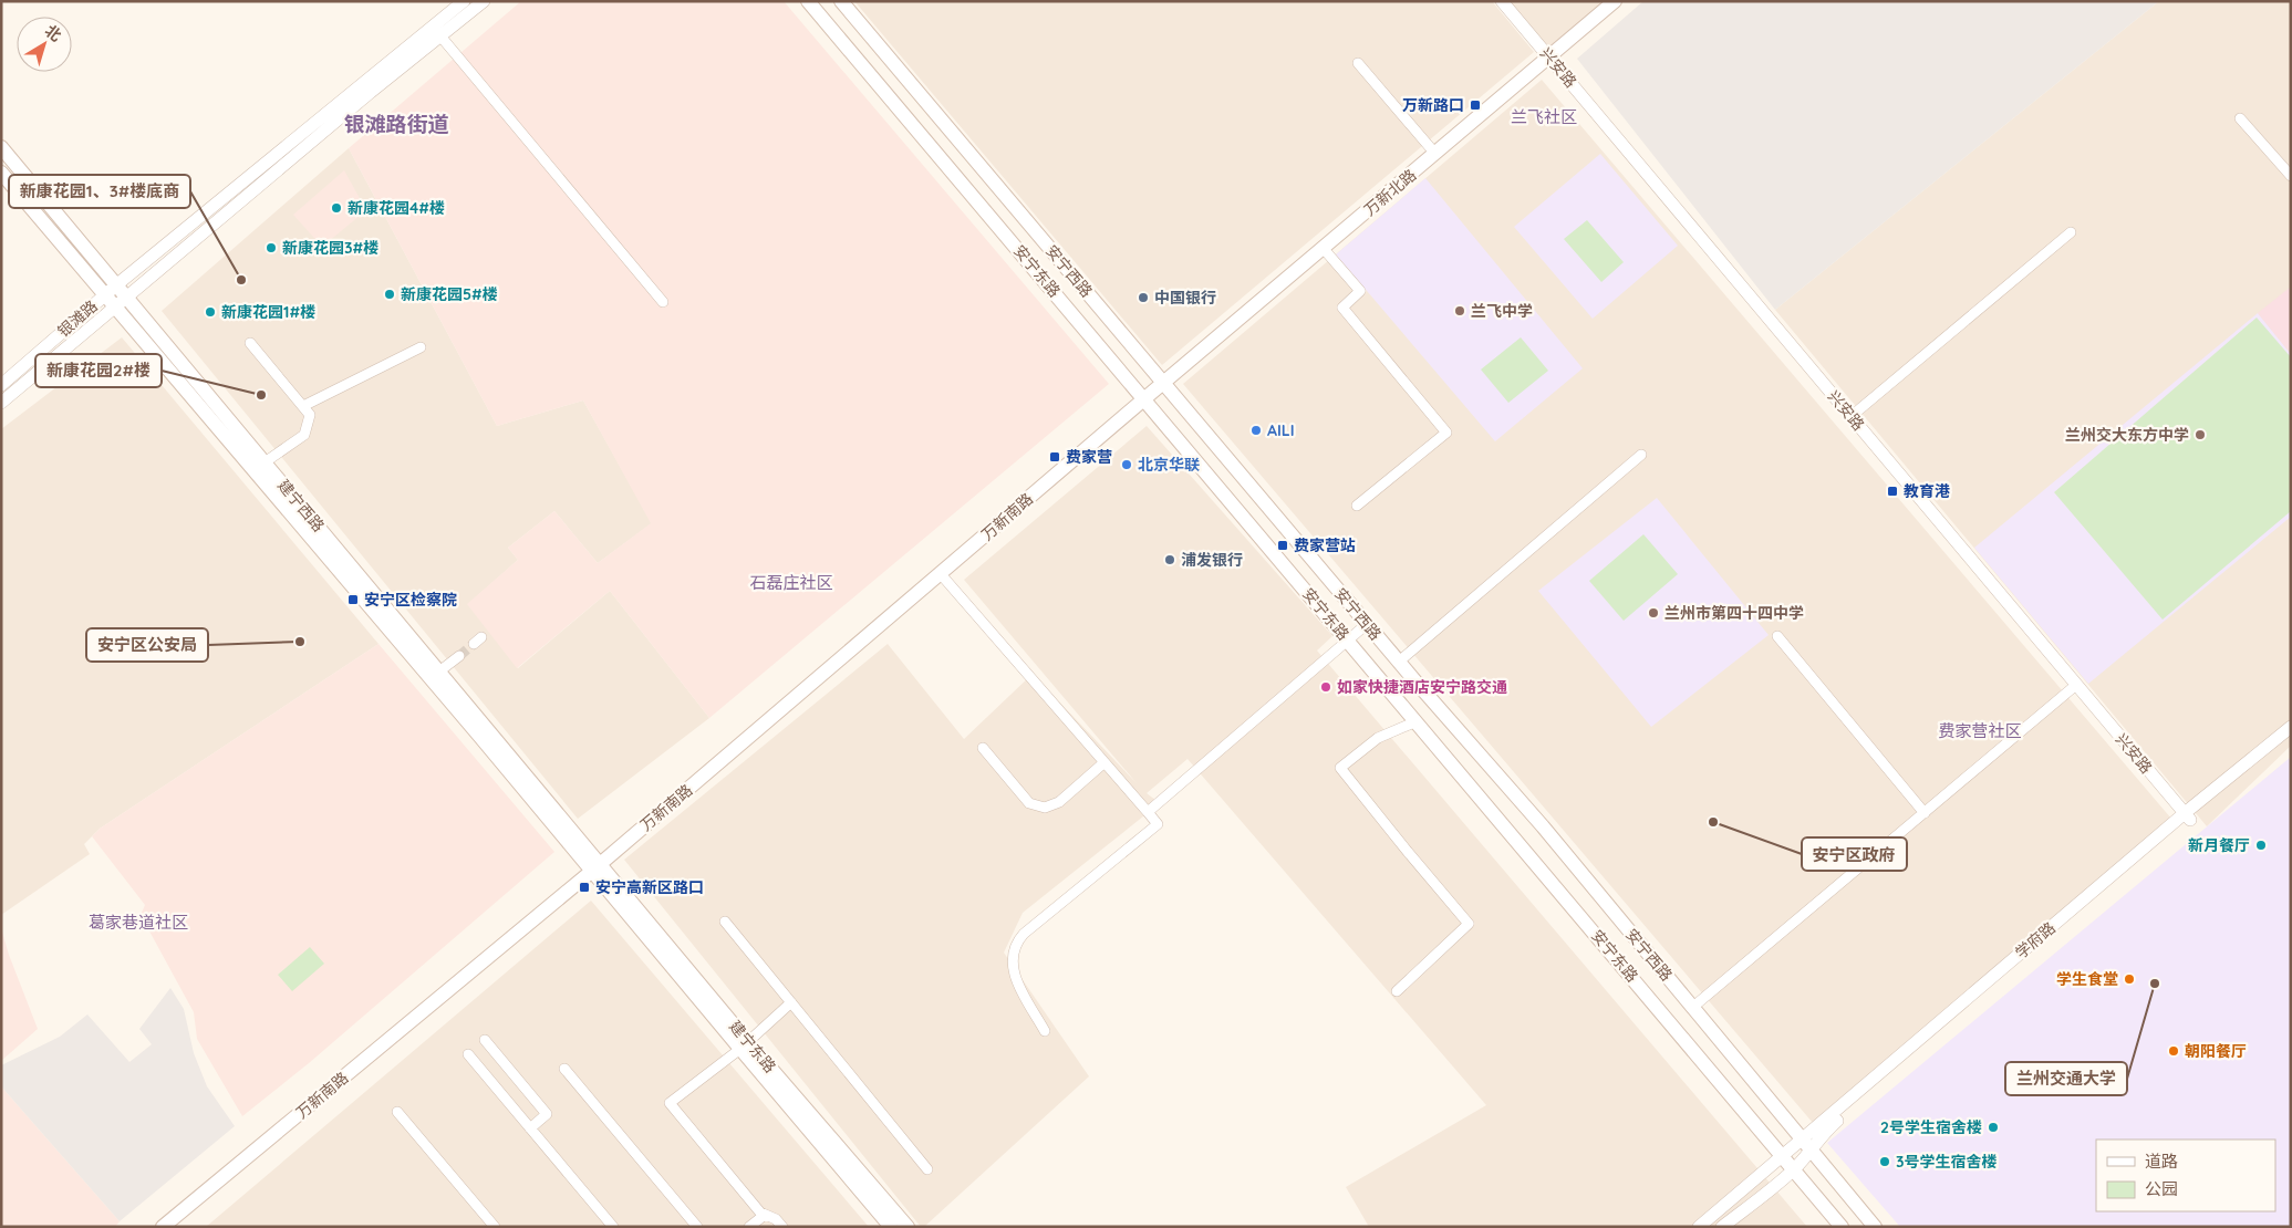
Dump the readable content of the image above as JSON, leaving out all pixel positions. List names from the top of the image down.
{
  "streets": {
    "main road": [
      "万新北路",
      "安宁东路",
      "安宁西路",
      "建宁西路",
      "万新南路",
      "建宁东路"
    ],
    "street": ["兴安路", "银滩路", "学府路"]
  },
  "crossings": [
    ["兴安路", "万新北路"],
    ["兴安路", "学府路"],
    ["万新北路", "安宁西路"],
    ["万新北路", "万新南路"],
    ["安宁东路", "万新南路"],
    ["安宁东路", "学府路"],
    ["安宁西路", "万新南路"],
    ["安宁西路", "学府路"],
    ["银滩路", "建宁西路"],
    ["建宁西路", "万新南路"],
    ["建宁西路", "建宁东路"],
    ["万新南路", "建宁东路"]
  ],
  "districts": [
    "兰飞社区",
    "银滩路街道",
    "石磊庄社区",
    "费家营社区",
    "葛家巷道社区"
  ],
  "places": {
    "transit": [
      "万新路口",
      "费家营",
      "教育港",
      "费家营站",
      "安宁区检察院",
      "安宁高新区路口"
    ],
    "other": [
      "新康花园4#楼",
      "新康花园3#楼",
      "新康花园1、3#楼底商",
      "新康花园5#楼",
      "中国银行",
      "兰飞中学",
      "新康花园1#楼",
      "新康花园2#楼",
      "AILI",
      "兰州交大东方中学",
      "北京华联",
      "浦发银行",
      "兰州市第四十四中学",
      "安宁区公安局",
      "如家快捷酒店安宁路交通",
      "安宁区政府",
      "新月餐厅",
      "学生食堂",
      "兰州交通大学",
      "朝阳餐厅",
      "2号学生宿舍楼",
      "3号学生宿舍楼"
    ]
  },
  "legend": ["道路", "公园"],
  "north": "top right"
}
